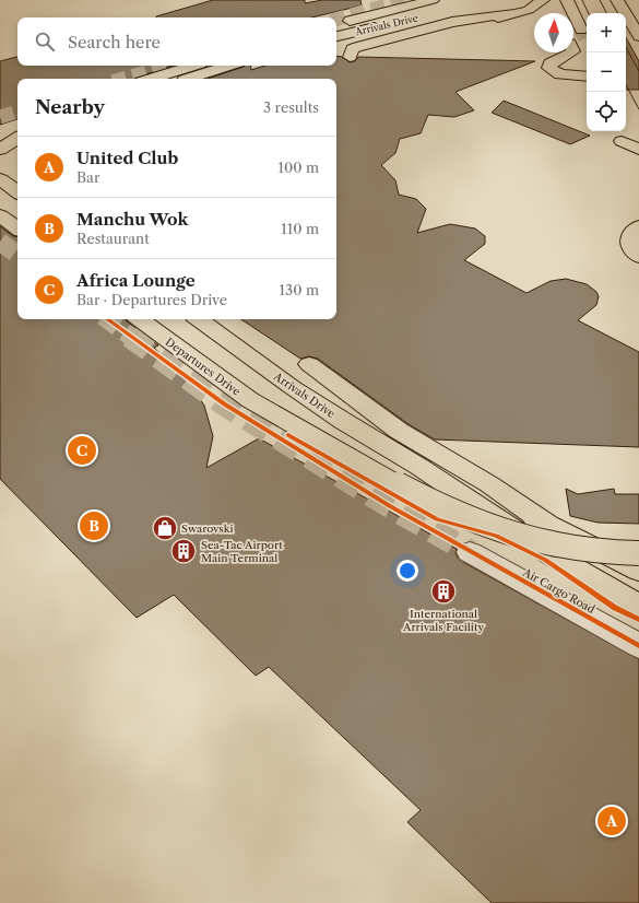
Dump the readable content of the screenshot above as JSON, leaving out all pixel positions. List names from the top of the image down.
{
  "streets": {
    "main road": ["Arrivals Drive", "Departures Drive"],
    "street": ["Air Cargo Road"]
  },
  "crossings": [
    ["Arrivals Drive", "Departures Drive"]
  ],
  "places": {
    "shop": ["Swarovski"],
    "building": ["Sea-Tac Airport Main Terminal", "International Arrivals Facility"]
  },
  "north": "top",
  "page": {
    "map_buttons": ["+", "−"],
    "search": "Search here",
    "heading": ["Nearby", "3 results"],
    "list": [
      {
        "mark": "A",
        "name": "United Club",
        "note": "Bar",
        "value": "100 m"
      },
      {
        "mark": "B",
        "name": "Manchu Wok",
        "note": "Restaurant",
        "value": "110 m"
      },
      {
        "mark": "C",
        "name": "Africa Lounge",
        "note": "Bar · Departures Drive",
        "value": "130 m"
      }
    ],
    "pins": ["C", "B", "A"]
  }
}
